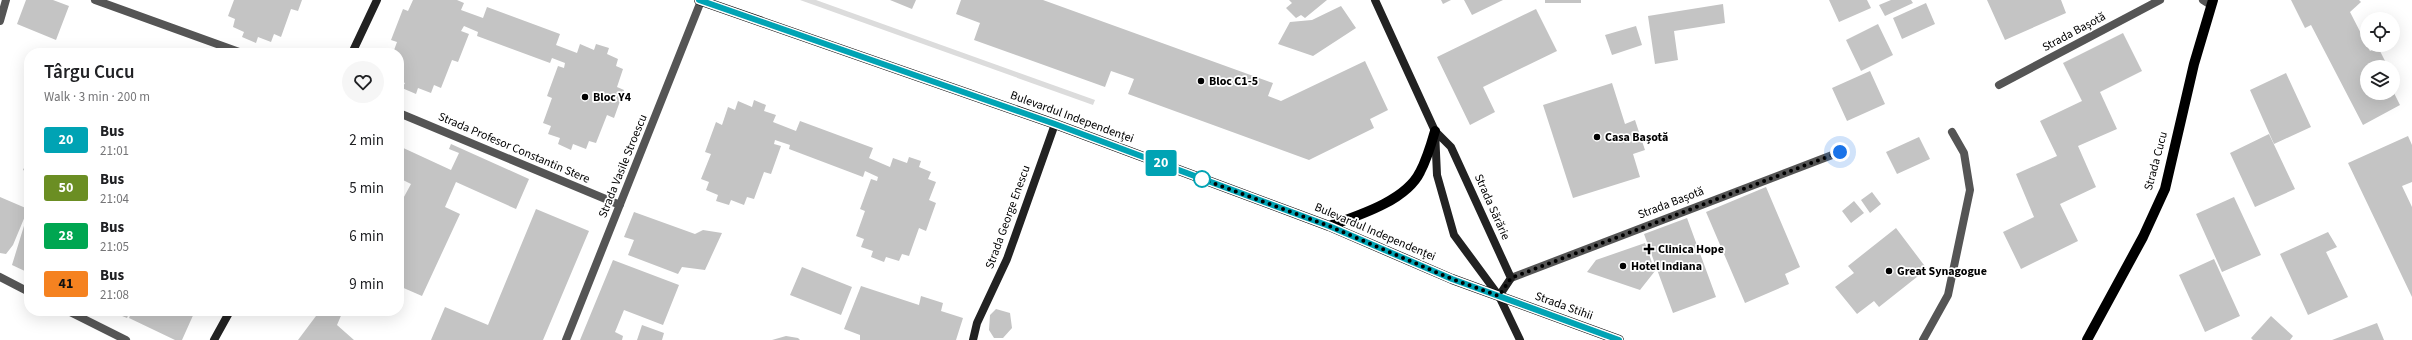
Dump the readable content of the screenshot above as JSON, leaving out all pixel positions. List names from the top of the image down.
{
  "streets": {
    "main road": ["Bulevardul Independenței", "Strada Cucu", "Strada Stihii"],
    "street": [
      "Strada Bașotă",
      "Strada Profesor Constantin Stere",
      "Strada Vasile Stroescu",
      "Strada Sărărie",
      "Strada George Enescu"
    ]
  },
  "crossings": [
    ["Strada Bașotă", "Strada Sărărie"],
    ["Bulevardul Independenței", "Strada Vasile Stroescu"],
    ["Bulevardul Independenței", "Strada Sărărie"],
    ["Bulevardul Independenței", "Strada George Enescu"],
    ["Bulevardul Independenței", "Strada Stihii"],
    ["Strada Profesor Constantin Stere", "Strada Vasile Stroescu"],
    ["Strada Sărărie", "Strada Stihii"]
  ],
  "places": {
    "other": [
      "Bloc C1-5",
      "Bloc Y4",
      "Casa Bașotă",
      "Hotel Indiana",
      "Great Synagogue"
    ],
    "health": ["Clinica Hope"]
  },
  "lines": ["bus line 20"],
  "page": {
    "on_map": "20",
    "heading": ["Târgu Cucu", "Walk · 3 min · 200 m"],
    "list": [
      {
        "mark": "20",
        "name": "Bus",
        "note": "21:01",
        "value": "2 min"
      },
      {
        "mark": "50",
        "name": "Bus",
        "note": "21:04",
        "value": "5 min"
      },
      {
        "mark": "28",
        "name": "Bus",
        "note": "21:05",
        "value": "6 min"
      },
      {
        "mark": "41",
        "name": "Bus",
        "note": "21:08",
        "value": "9 min"
      }
    ]
  }
}
